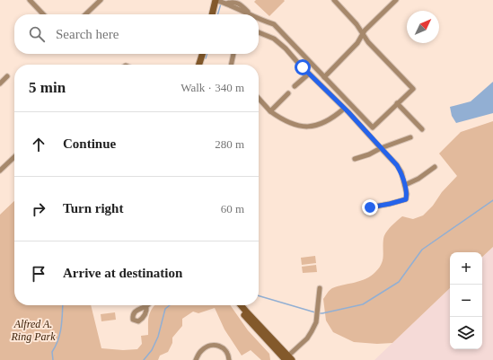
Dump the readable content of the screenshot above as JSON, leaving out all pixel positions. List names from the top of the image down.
{
  "parks": ["Alfred A. Ring Park"],
  "north": "top right",
  "page": {
    "search": "Search here",
    "heading": ["5 min", "Walk · 340 m"],
    "list": [
      ["Continue", "280 m"],
      ["Turn right", "60 m"],
      "Arrive at destination"
    ],
    "map_buttons": ["+", "−"]
  }
}
